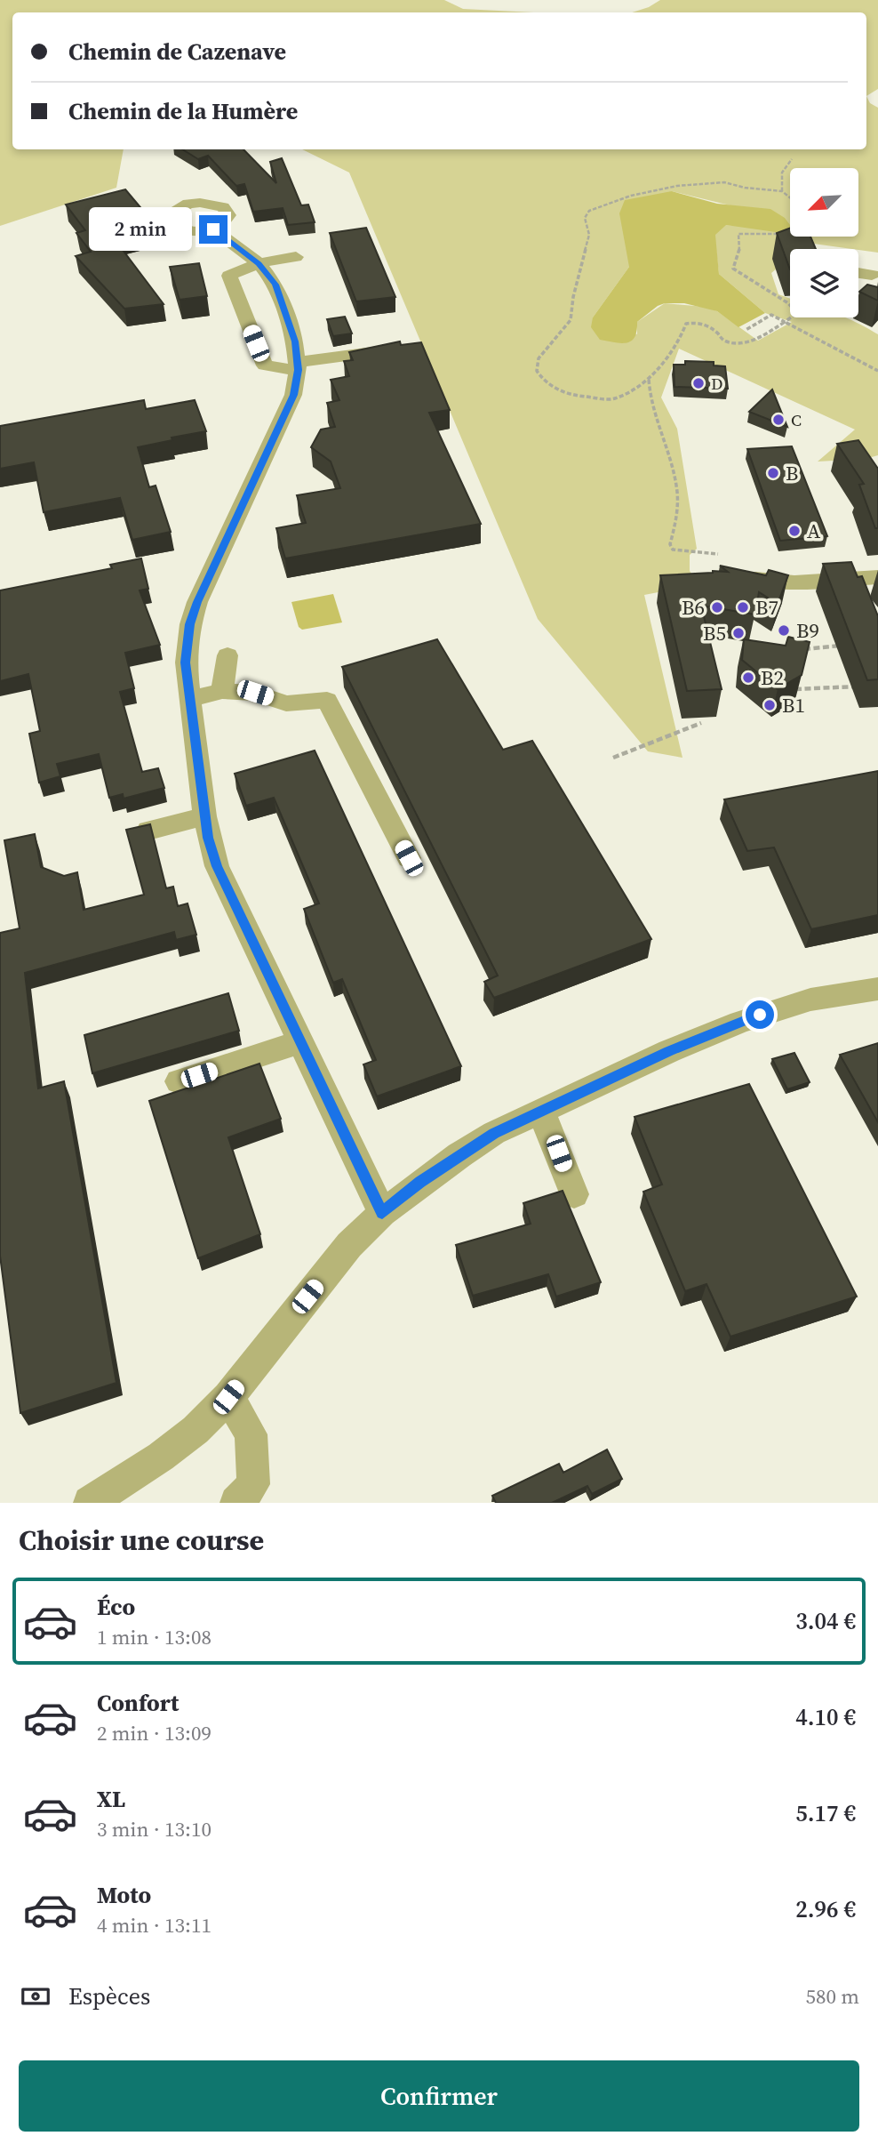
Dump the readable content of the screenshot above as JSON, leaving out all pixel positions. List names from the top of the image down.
{
  "places": [
    "D",
    "C",
    "B",
    "A",
    "B6",
    "B7",
    "B9",
    "B5",
    "B2",
    "B1"
  ],
  "north": "bottom left",
  "page": {
    "banner": ["Chemin de Cazenave", "Chemin de la Humère"],
    "bubble": "2 min",
    "heading": "Choisir une course",
    "list": [
      {
        "name": "Éco",
        "note": "1 min · 13:08",
        "value": "3.04 €"
      },
      {
        "name": "Confort",
        "note": "2 min · 13:09",
        "value": "4.10 €"
      },
      {
        "name": "XL",
        "note": "3 min · 13:10",
        "value": "5.17 €"
      },
      {
        "name": "Moto",
        "note": "4 min · 13:11",
        "value": "2.96 €"
      }
    ],
    "pay": ["Espèces", "580 m"],
    "buttons": "Confirmer"
  }
}
